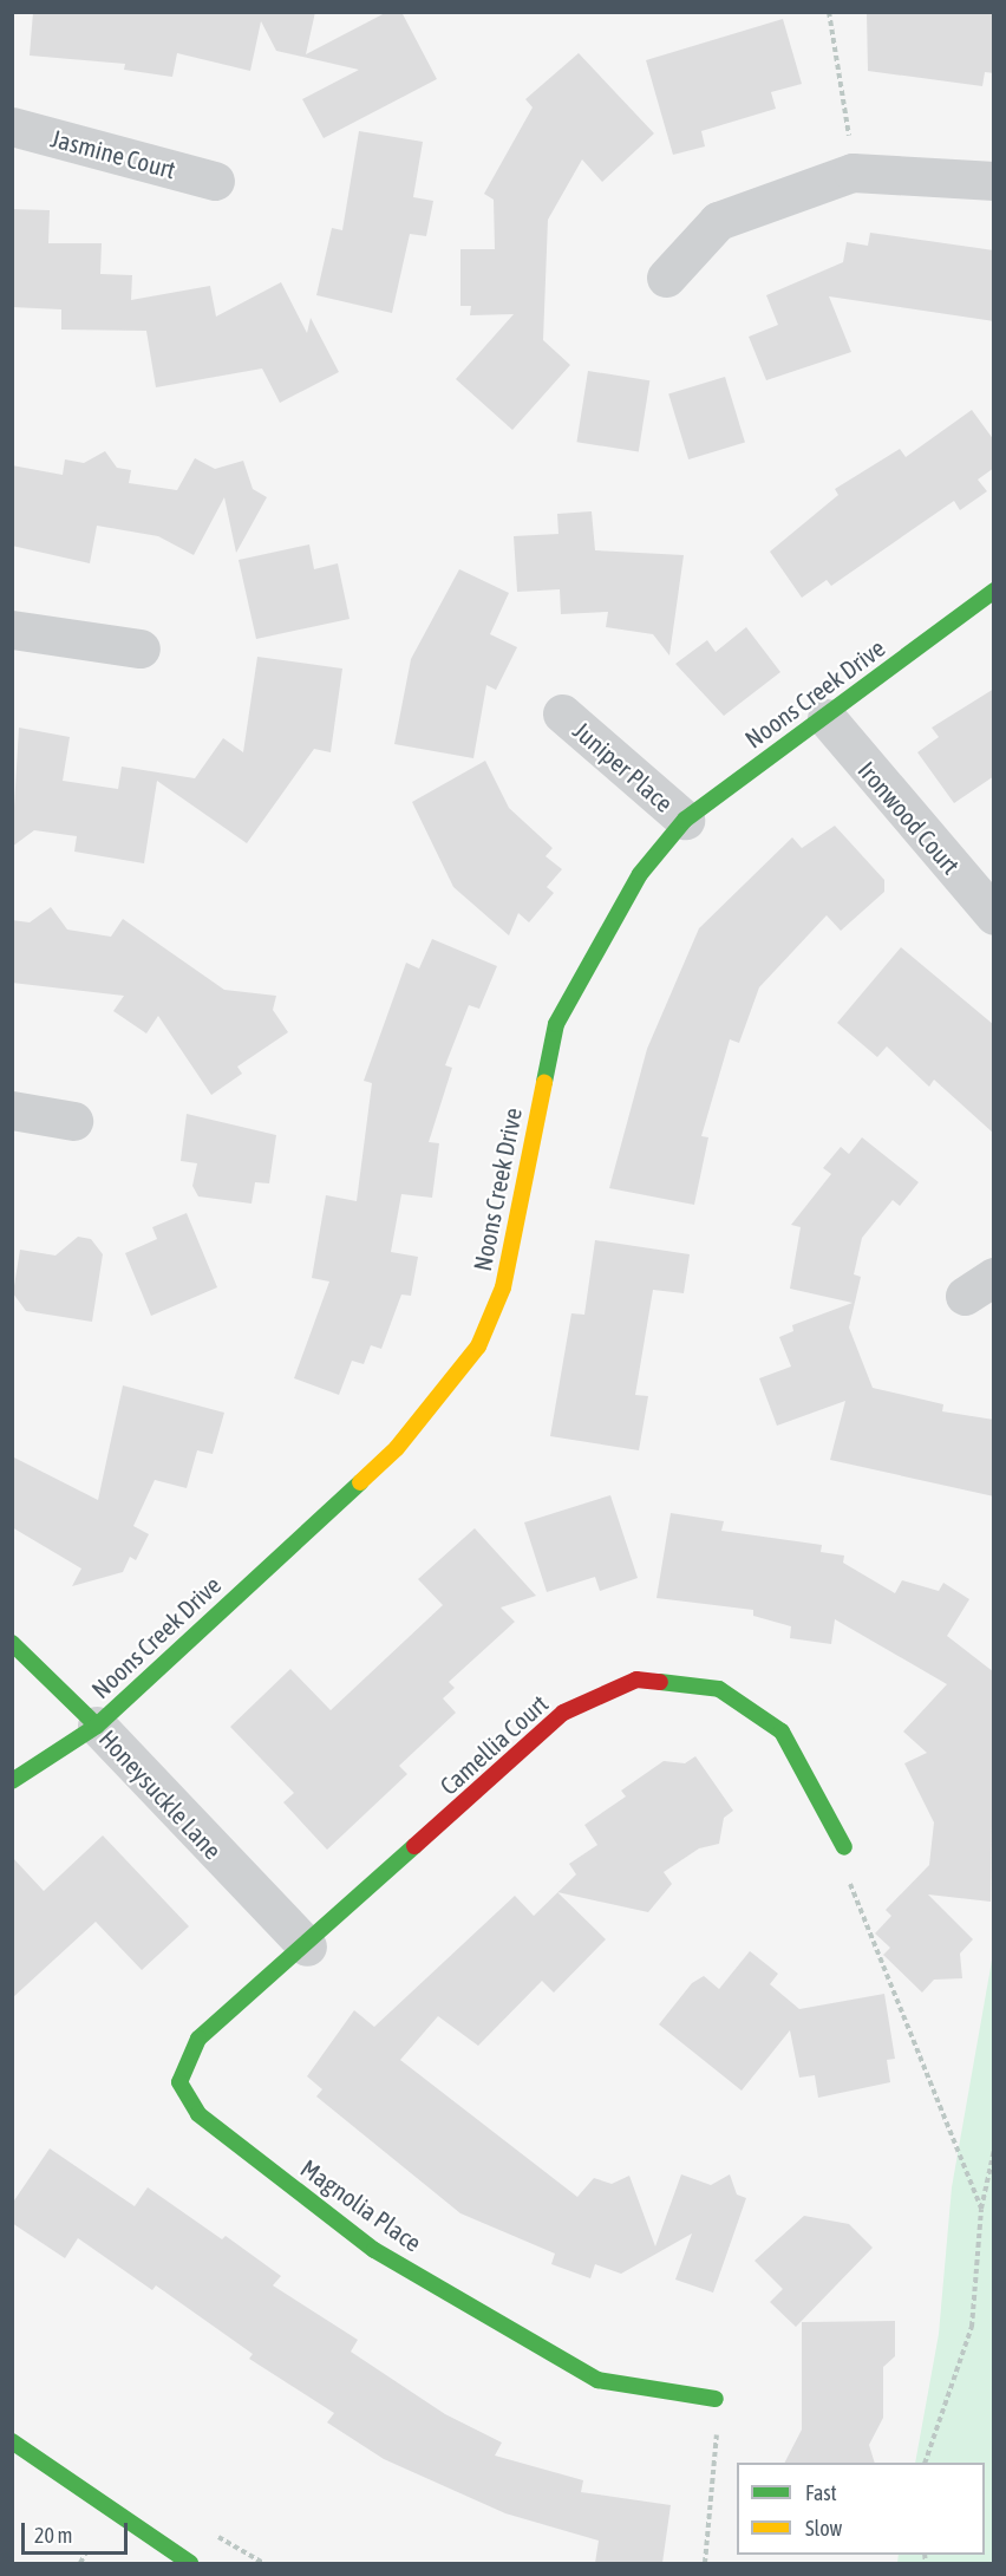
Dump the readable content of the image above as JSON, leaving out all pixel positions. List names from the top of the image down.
{
  "streets": {
    "street": [
      "Jasmine Court",
      "Noons Creek Drive",
      "Juniper Place",
      "Ironwood Court",
      "Camellia Court",
      "Honeysuckle Lane",
      "Magnolia Place"
    ]
  },
  "crossings": [
    ["Noons Creek Drive", "Juniper Place"],
    ["Noons Creek Drive", "Ironwood Court"],
    ["Noons Creek Drive", "Honeysuckle Lane"],
    ["Camellia Court", "Honeysuckle Lane"],
    ["Camellia Court", "Magnolia Place"],
    ["Honeysuckle Lane", "Magnolia Place"]
  ],
  "legend": ["Fast", "Slow"],
  "scale_bar": "20 m"
}
